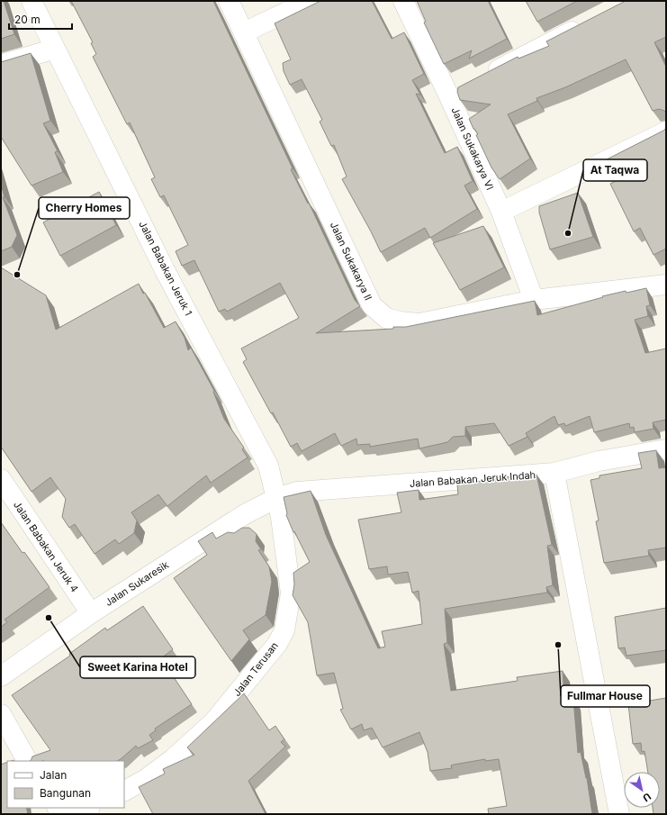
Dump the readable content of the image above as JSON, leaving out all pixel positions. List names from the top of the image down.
{
  "streets": {
    "street": [
      "Jalan Sukakarya VI",
      "Jalan Sukakarya II",
      "Jalan Babakan Jeruk 1",
      "Jalan Babakan Jeruk Indah",
      "Jalan Babakan Jeruk 4",
      "Jalan Sukaresik",
      "Jalan Terusan"
    ]
  },
  "crossings": [
    ["Jalan Sukakarya VI", "Jalan Sukakarya II"],
    ["Jalan Babakan Jeruk 1", "Jalan Babakan Jeruk Indah"],
    ["Jalan Babakan Jeruk 1", "Jalan Sukaresik"],
    ["Jalan Babakan Jeruk 1", "Jalan Terusan"],
    ["Jalan Babakan Jeruk Indah", "Jalan Sukaresik"],
    ["Jalan Babakan Jeruk Indah", "Jalan Terusan"],
    ["Jalan Babakan Jeruk 4", "Jalan Sukaresik"],
    ["Jalan Sukaresik", "Jalan Terusan"]
  ],
  "places": [
    "At Taqwa",
    "Cherry Homes",
    "Sweet Karina Hotel",
    "Fullmar House"
  ],
  "legend": ["Jalan", "Bangunan"],
  "scale_bar": "20 m",
  "north": "bottom right"
}
